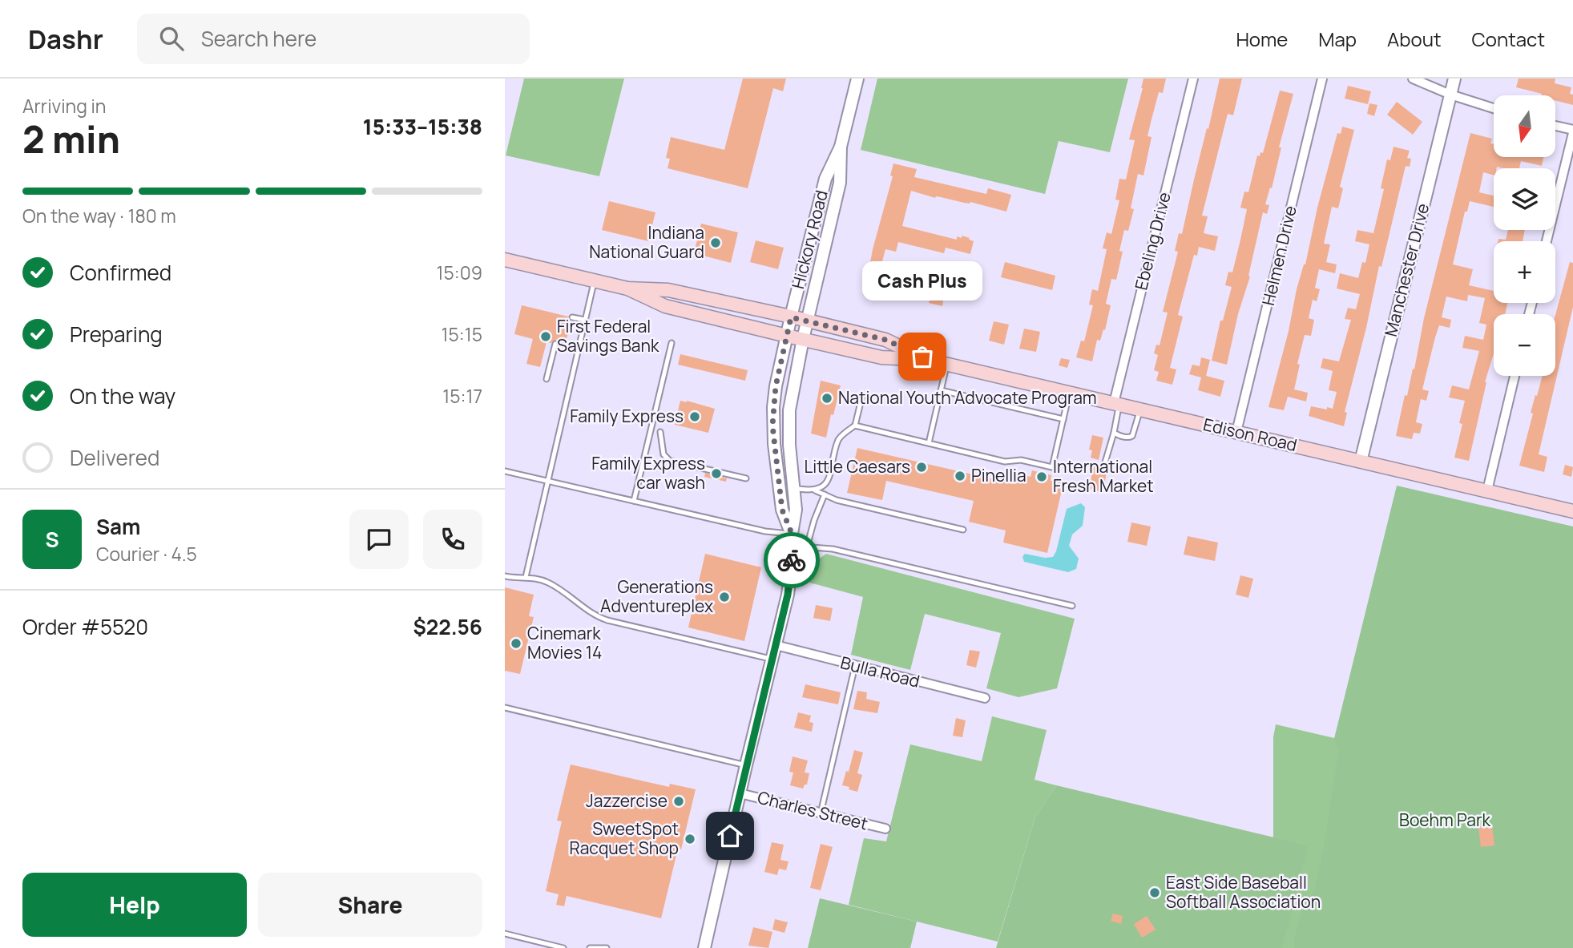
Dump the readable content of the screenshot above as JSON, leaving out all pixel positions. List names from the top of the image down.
{
  "streets": {
    "main road": ["Edison Road"],
    "street": [
      "Hickory Road",
      "Ebeling Drive",
      "Helmen Drive",
      "Manchester Drive",
      "Bulla Road",
      "Charles Street"
    ]
  },
  "crossings": [
    ["Hickory Road", "Edison Road"],
    ["Hickory Road", "Bulla Road"],
    ["Hickory Road", "Charles Street"],
    ["Ebeling Drive", "Edison Road"],
    ["Helmen Drive", "Edison Road"],
    ["Manchester Drive", "Edison Road"]
  ],
  "parks": ["Boehm Park"],
  "places": [
    "Indiana National Guard",
    "First Federal Savings Bank",
    "Cash Plus",
    "National Youth Advocate Program",
    "Family Express",
    "Little Caesars",
    "Family Express car wash",
    "Pinellia",
    "International Fresh Market",
    "Generations Adventureplex",
    "Cinemark Movies 14",
    "Jazzercise",
    "SweetSpot Racquet Shop",
    "East Side Baseball Softball Association"
  ],
  "north": "bottom",
  "page": {
    "header": "Dashr",
    "search": "Search here",
    "nav": [
      "Home",
      "Map",
      "About",
      "Contact"
    ],
    "heading": ["2 min", "Arriving in", "15:33–15:38"],
    "panel": [
      "Sam",
      "Courier · 4.5",
      "Order #5520",
      "$22.56"
    ],
    "map_buttons": ["+", "−"],
    "bar": "On the way · 180 m",
    "list": [
      ["Confirmed", "15:09"],
      ["Preparing", "15:15"],
      ["On the way", "15:17"],
      "Delivered"
    ],
    "bubble": "Cash Plus",
    "round": "S",
    "buttons": ["Help", "Share"]
  }
}
